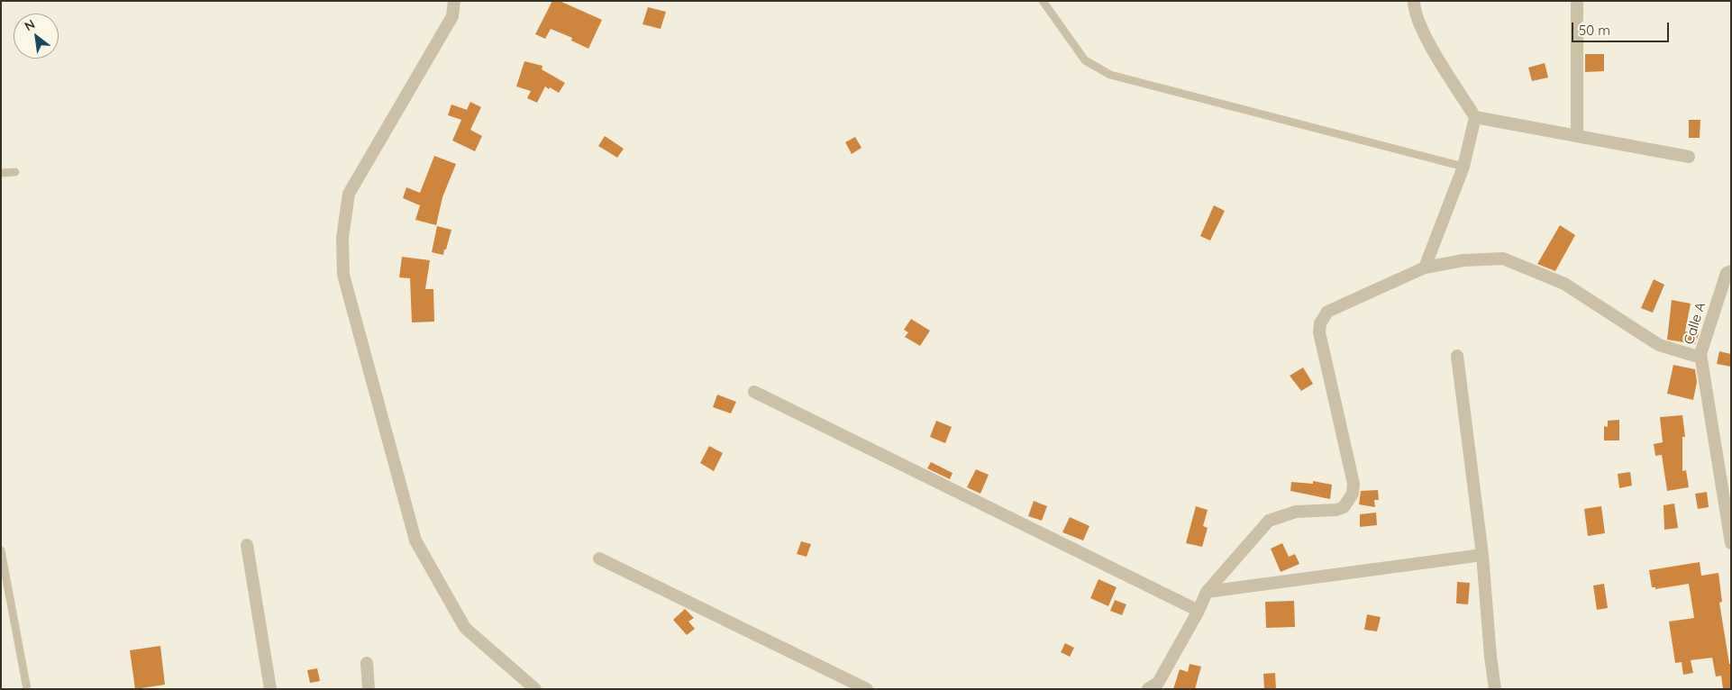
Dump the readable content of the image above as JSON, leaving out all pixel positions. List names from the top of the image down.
{
  "streets": {
    "street": ["Calle A"]
  },
  "scale_bar": "50 m",
  "north": "top left"
}
